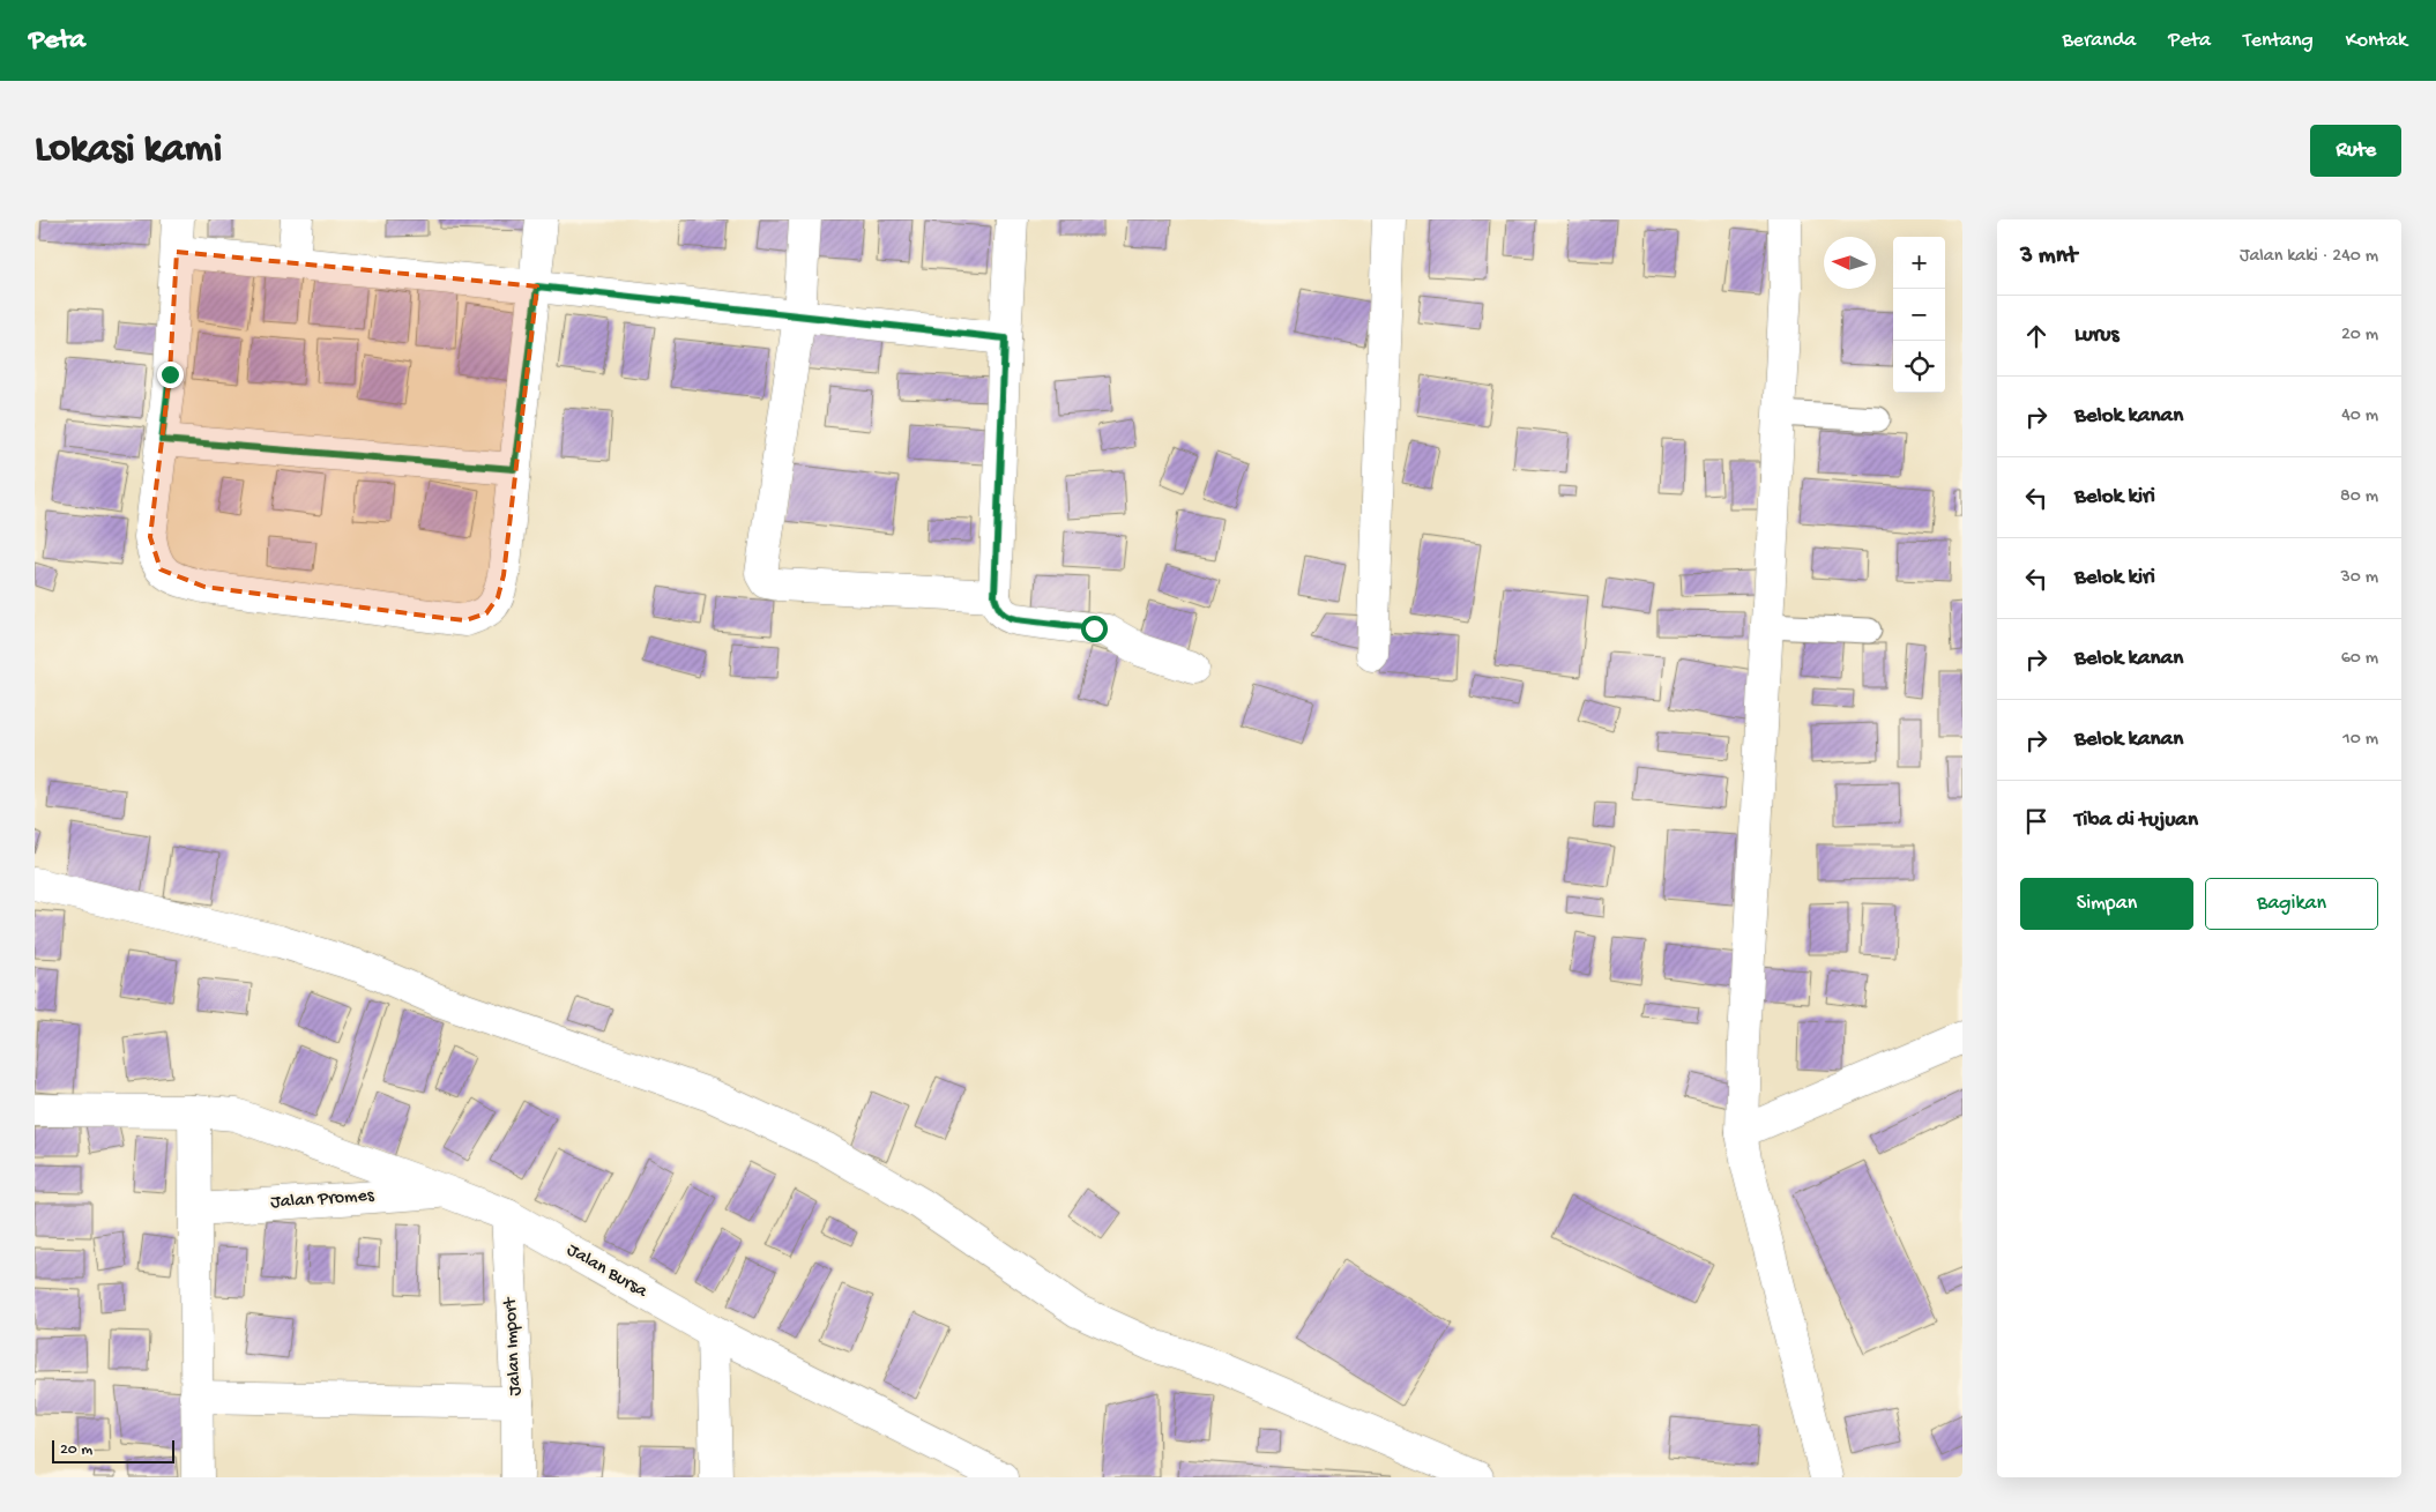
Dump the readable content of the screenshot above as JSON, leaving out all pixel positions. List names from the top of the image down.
{
  "streets": {
    "street": ["Jalan Promes", "Jalan Bursa", "Jalan Import"]
  },
  "crossings": [
    ["Jalan Promes", "Jalan Bursa"],
    ["Jalan Bursa", "Jalan Import"]
  ],
  "scale_bar": "20 m",
  "north": "left",
  "page": {
    "header": "Peta",
    "nav": [
      "Beranda",
      "Peta",
      "Tentang",
      "Kontak"
    ],
    "buttons": [
      "Rute",
      ["Simpan", "Bagikan"]
    ],
    "title": "Lokasi kami",
    "heading": ["3 mnt", "Jalan kaki · 240 m"],
    "map_buttons": ["+", "−"],
    "list": [
      ["Lurus", "20 m"],
      ["Belok kanan", "40 m"],
      ["Belok kiri", "80 m"],
      ["Belok kiri", "30 m"],
      ["Belok kanan", "60 m"],
      ["Belok kanan", "10 m"],
      "Tiba di tujuan"
    ],
    "scale": "20 m"
  }
}
